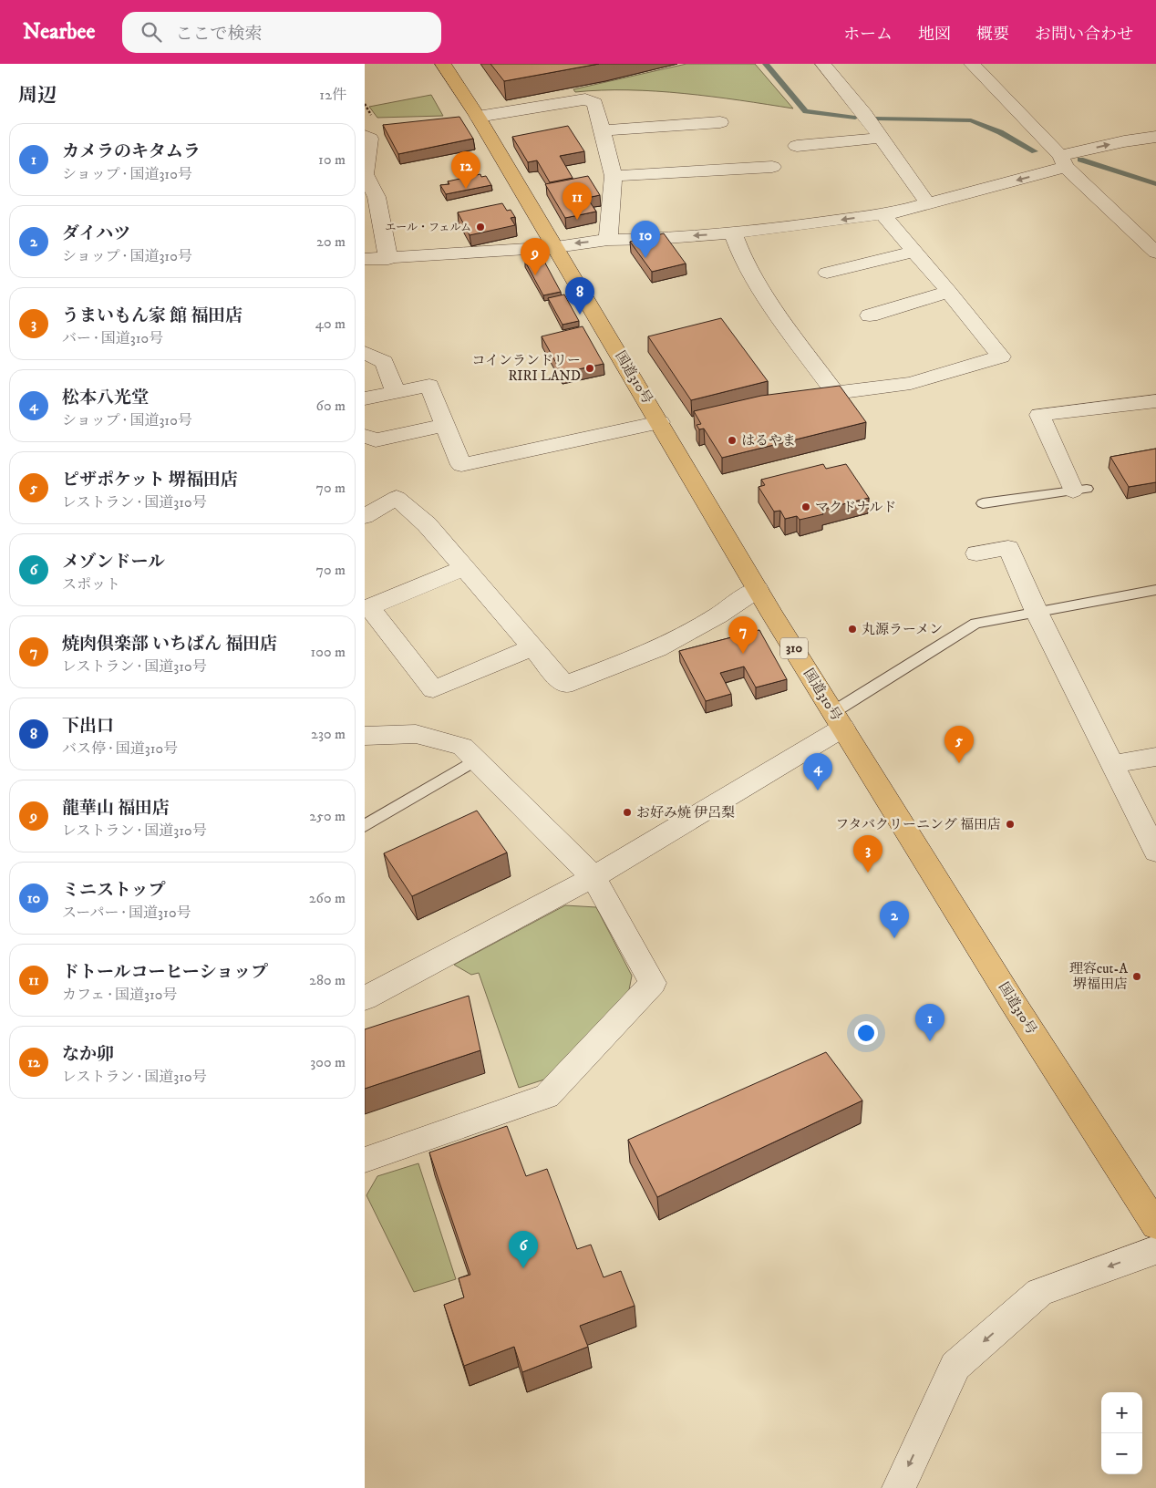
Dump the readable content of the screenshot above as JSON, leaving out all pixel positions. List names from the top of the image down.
{
  "streets": {
    "highway": ["国道310号", "310"]
  },
  "places": [
    "エール・フェルム",
    "コインランドリー RIRI LAND",
    "はるやま",
    "マクドナルド",
    "丸源ラーメン",
    "お好み焼 伊呂梨",
    "フタバクリーニング 福田店",
    "理容cut-A 堺福田店"
  ],
  "page": {
    "header": "Nearbee",
    "search": "ここで検索",
    "nav": [
      "ホーム",
      "地図",
      "概要",
      "お問い合わせ"
    ],
    "heading": ["周辺", "12件"],
    "list": [
      {
        "mark": "1",
        "name": "カメラのキタムラ",
        "note": "ショップ · 国道310号",
        "value": "10 m"
      },
      {
        "mark": "2",
        "name": "ダイハツ",
        "note": "ショップ · 国道310号",
        "value": "20 m"
      },
      {
        "mark": "3",
        "name": "うまいもん家 館 福田店",
        "note": "バー · 国道310号",
        "value": "40 m"
      },
      {
        "mark": "4",
        "name": "松本八光堂",
        "note": "ショップ · 国道310号",
        "value": "60 m"
      },
      {
        "mark": "5",
        "name": "ピザポケット 堺福田店",
        "note": "レストラン · 国道310号",
        "value": "70 m"
      },
      {
        "mark": "6",
        "name": "メゾンドール",
        "note": "スポット",
        "value": "70 m"
      },
      {
        "mark": "7",
        "name": "焼肉倶楽部 いちばん 福田店",
        "note": "レストラン · 国道310号",
        "value": "100 m"
      },
      {
        "mark": "8",
        "name": "下出口",
        "note": "バス停 · 国道310号",
        "value": "230 m"
      },
      {
        "mark": "9",
        "name": "龍華山 福田店",
        "note": "レストラン · 国道310号",
        "value": "250 m"
      },
      {
        "mark": "10",
        "name": "ミニストップ",
        "note": "スーパー · 国道310号",
        "value": "260 m"
      },
      {
        "mark": "11",
        "name": "ドトールコーヒーショップ",
        "note": "カフェ · 国道310号",
        "value": "280 m"
      },
      {
        "mark": "12",
        "name": "なか卯",
        "note": "レストラン · 国道310号",
        "value": "300 m"
      }
    ],
    "pins": [
      "12",
      "11",
      "10",
      "9",
      "8",
      "7",
      "5",
      "4",
      "3",
      "2",
      "1",
      "6"
    ],
    "map_buttons": ["+", "−"]
  }
}
